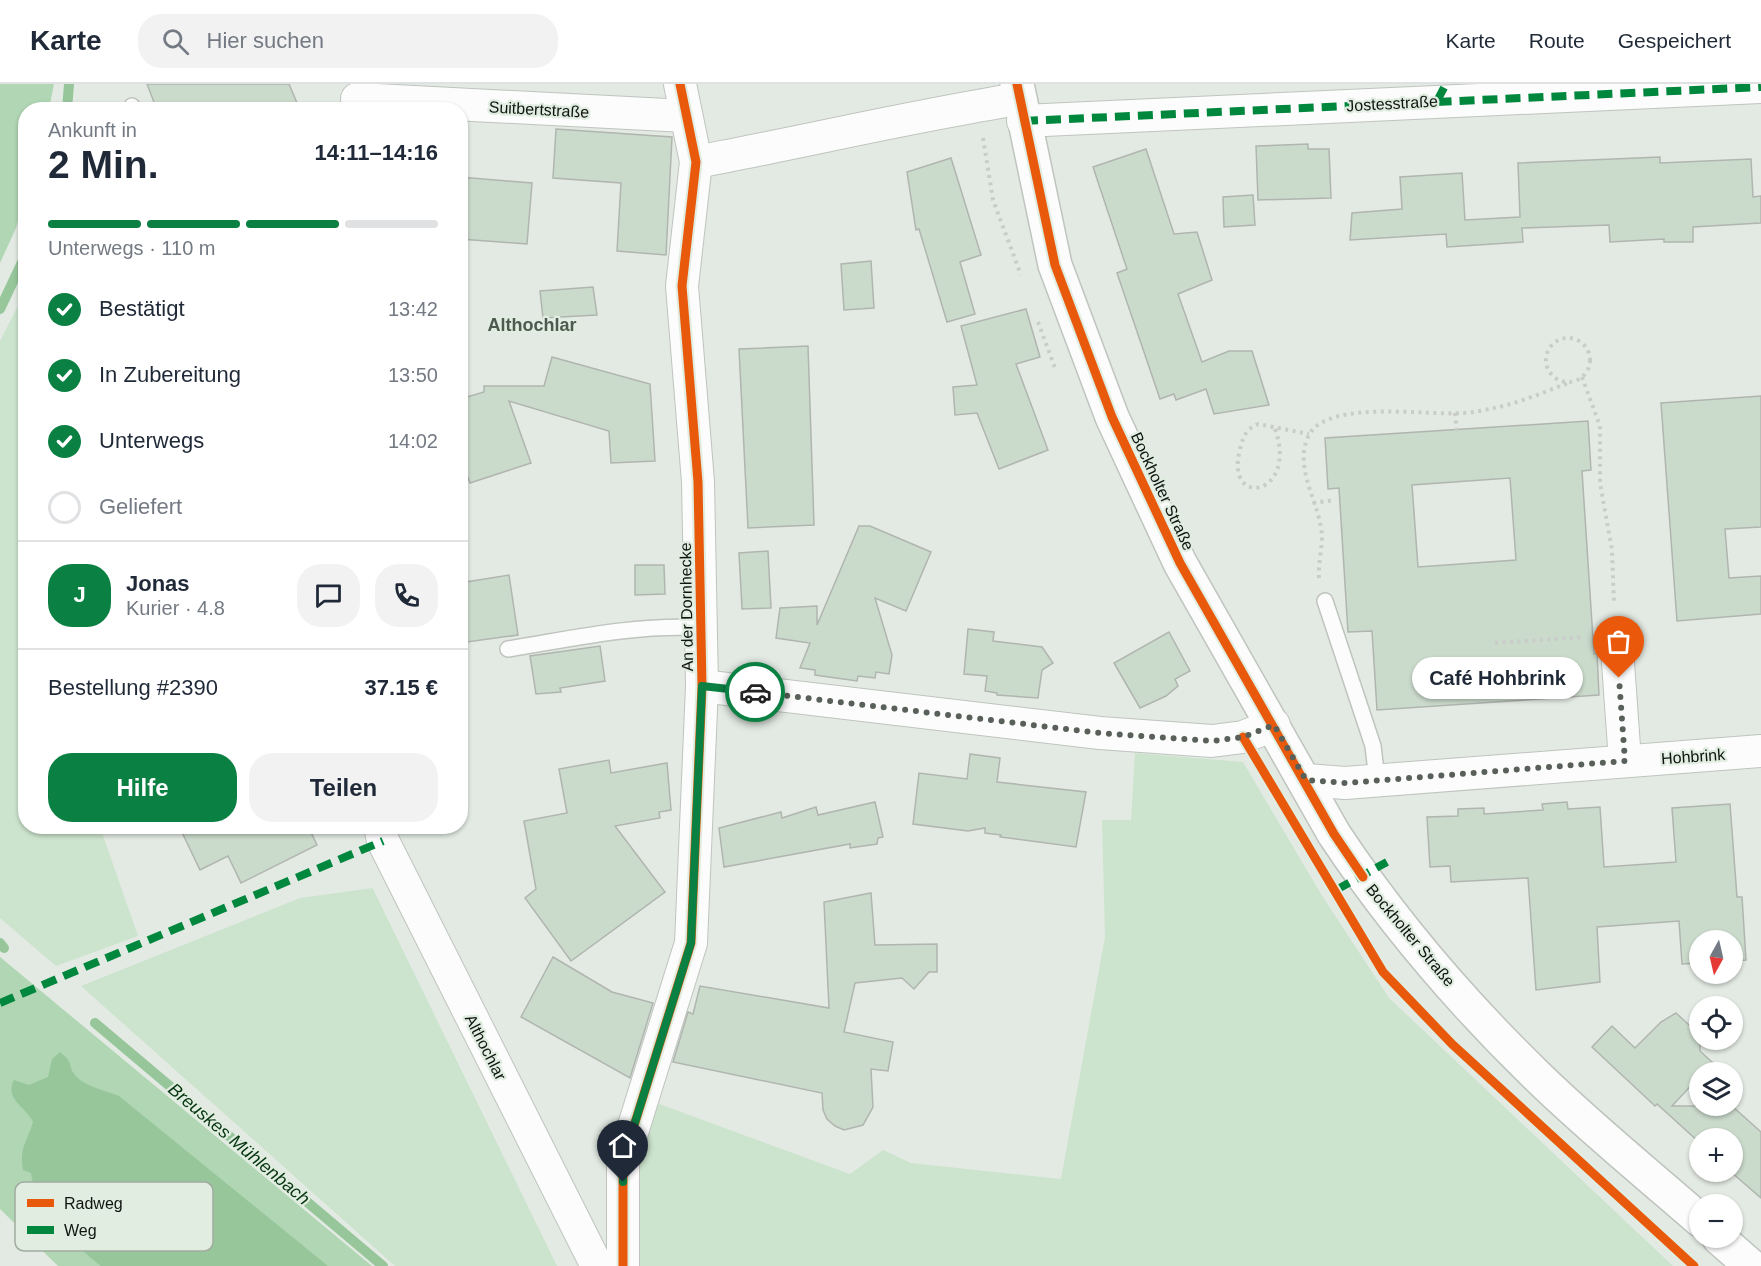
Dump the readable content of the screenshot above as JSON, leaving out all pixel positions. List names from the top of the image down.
{
  "streets": {
    "street": [
      "Jostesstraße",
      "Suitbertstraße",
      "Bockholter Straße",
      "An der Dornhecke",
      "Hohbrink",
      "Althochlar"
    ]
  },
  "crossings": [
    ["Jostesstraße", "Bockholter Straße"],
    ["Suitbertstraße", "An der Dornhecke"],
    ["Bockholter Straße", "Hohbrink"]
  ],
  "districts": ["Althochlar"],
  "water": ["Breuskes Mühlenbach"],
  "places": ["Café Hohbrink"],
  "legend": ["Radweg", "Weg"],
  "north": "bottom",
  "page": {
    "header": "Karte",
    "search": "Hier suchen",
    "nav": ["Karte", "Route", "Gespeichert"],
    "heading": ["2 Min.", "Ankunft in", "14:11–14:16"],
    "panel": [
      "Jonas",
      "Kurier · 4.8",
      "Bestellung #2390",
      "37.15 €"
    ],
    "bar": "Unterwegs · 110 m",
    "list": [
      ["Bestätigt", "13:42"],
      ["In Zubereitung", "13:50"],
      ["Unterwegs", "14:02"],
      "Geliefert"
    ],
    "round": "J",
    "bubble": "Café Hohbrink",
    "buttons": ["Hilfe", "Teilen"],
    "map_buttons": ["+", "−"]
  }
}
